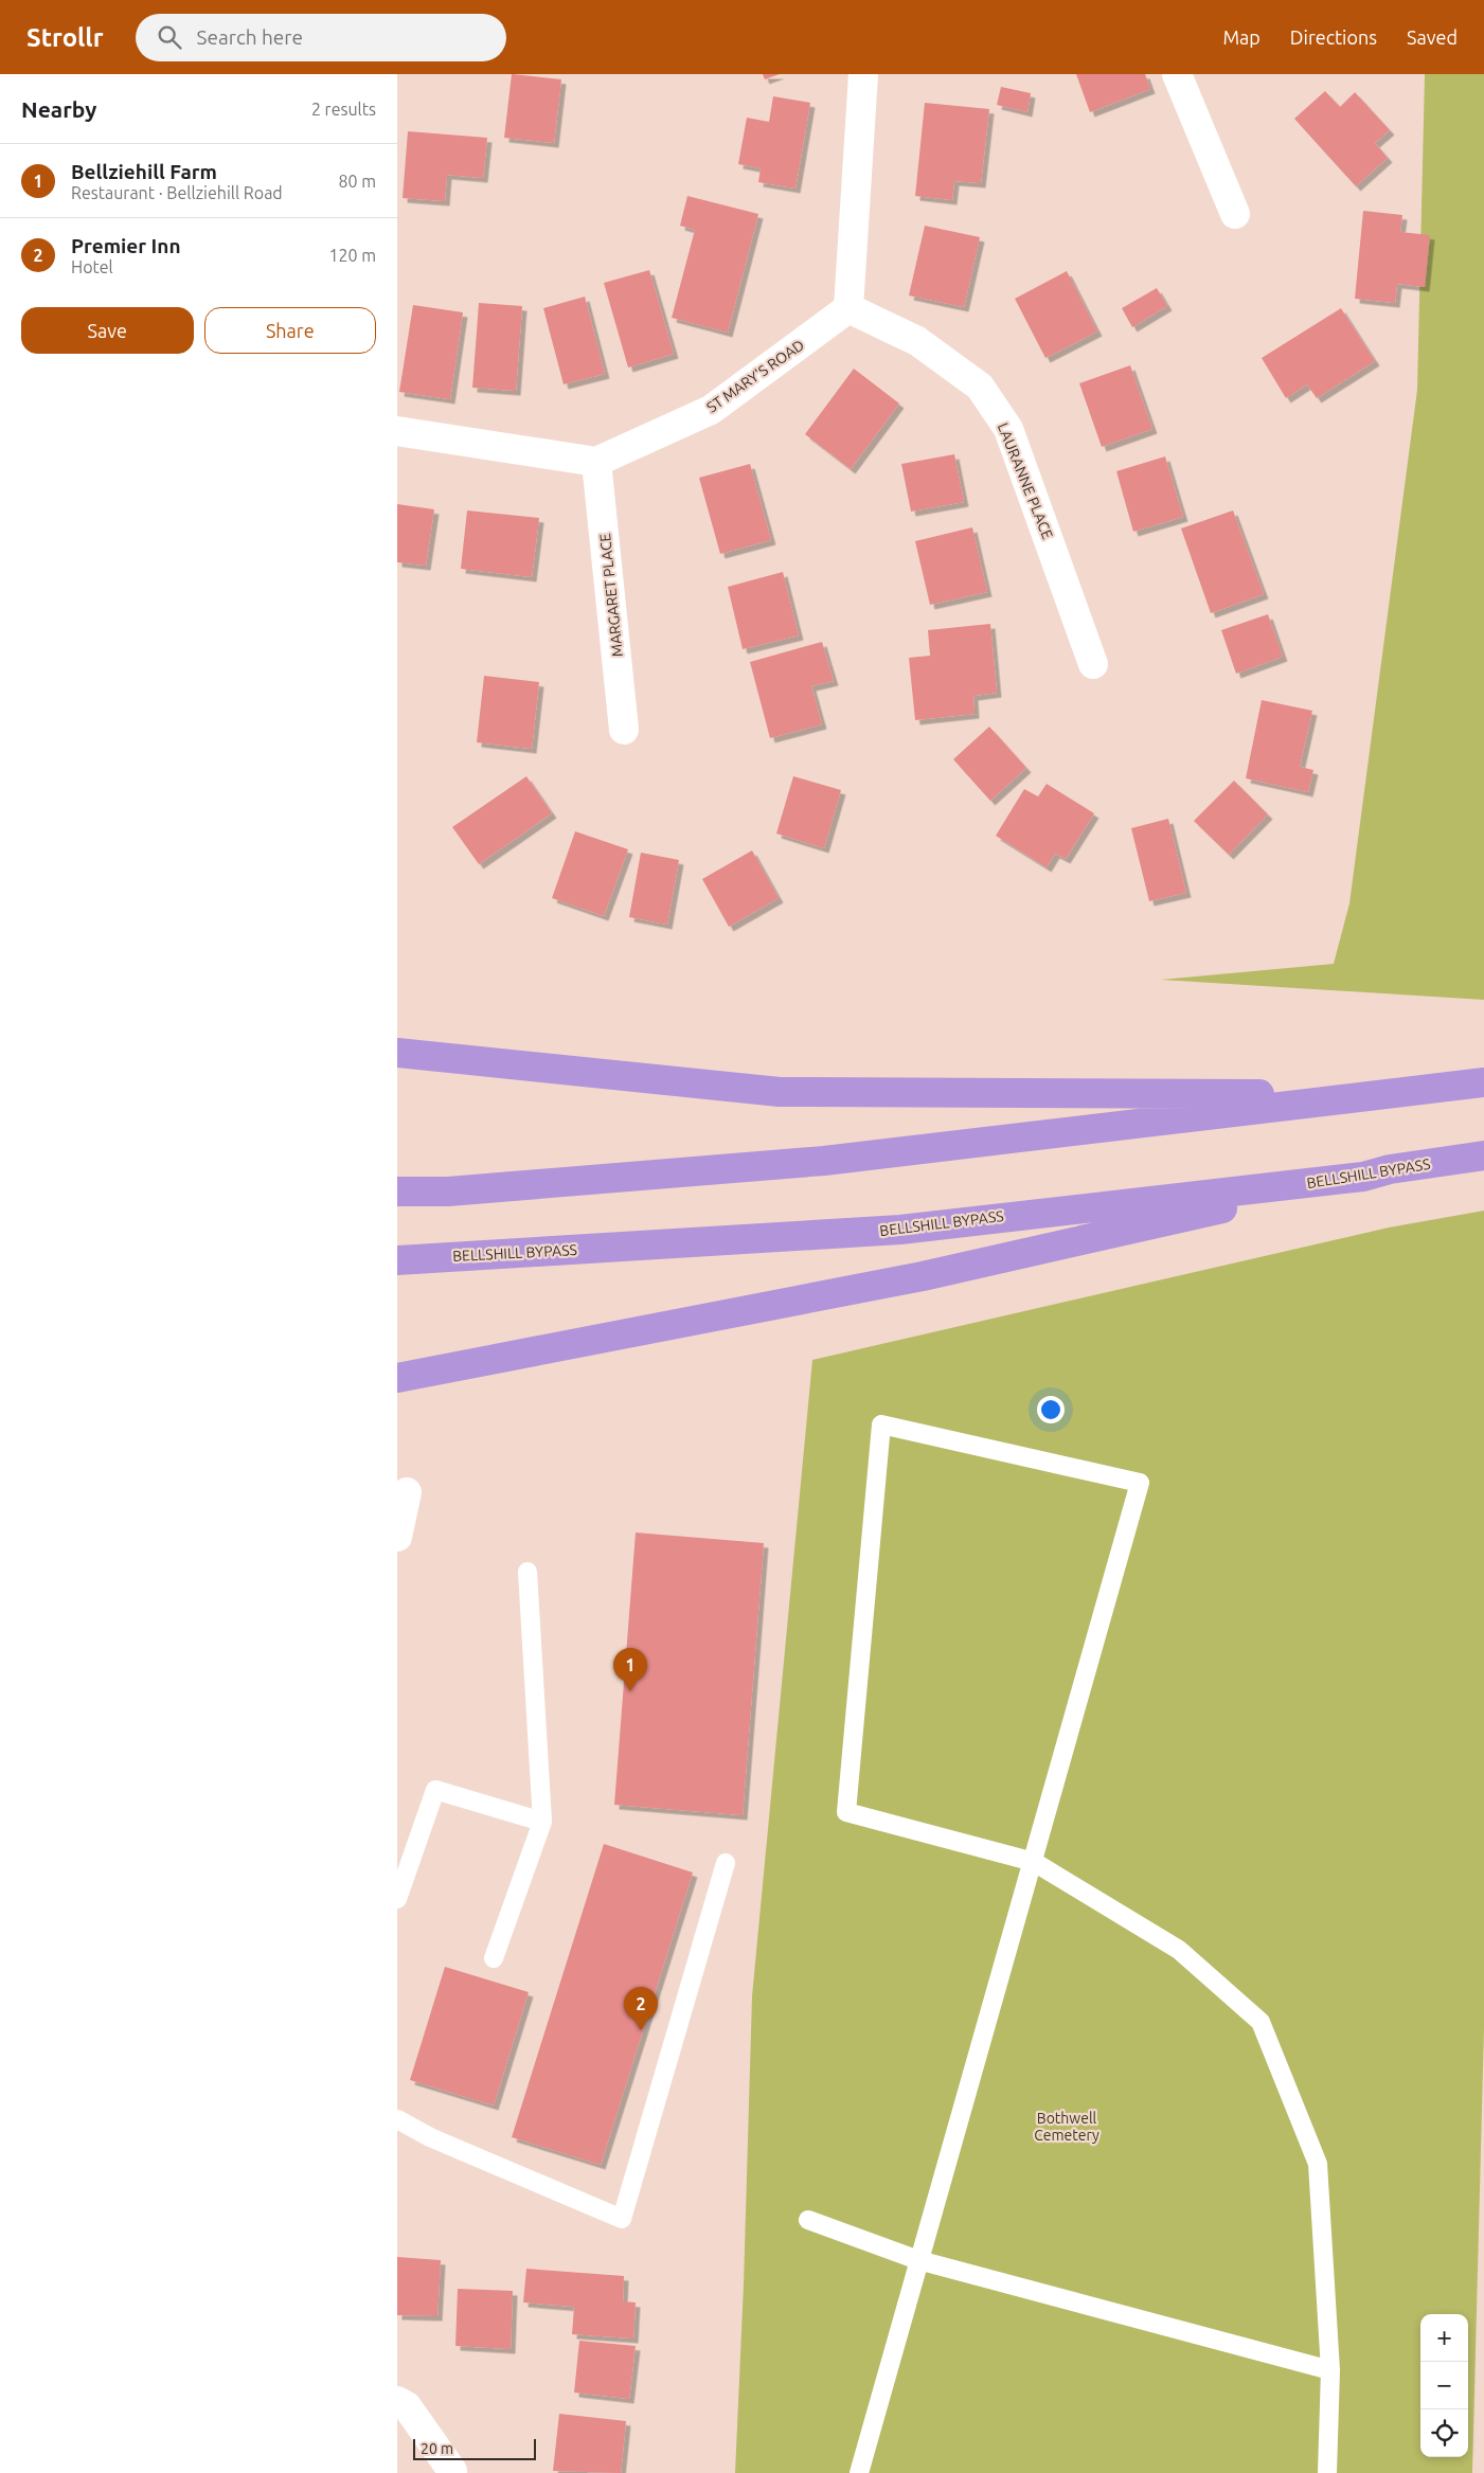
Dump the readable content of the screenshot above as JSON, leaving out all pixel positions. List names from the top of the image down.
{
  "streets": {
    "highway": ["BELLSHILL BYPASS"],
    "street": ["ST MARY'S ROAD", "LAURANNE PLACE", "MARGARET PLACE"]
  },
  "crossings": [
    ["ST MARY'S ROAD", "LAURANNE PLACE"],
    ["ST MARY'S ROAD", "MARGARET PLACE"]
  ],
  "parks": ["Bothwell Cemetery"],
  "scale_bar": "20 m",
  "page": {
    "header": "Strollr",
    "search": "Search here",
    "nav": ["Map", "Directions", "Saved"],
    "heading": ["Nearby", "2 results"],
    "list": [
      {
        "mark": "1",
        "name": "Bellziehill Farm",
        "note": "Restaurant · Bellziehill Road",
        "value": "80 m"
      },
      {
        "mark": "2",
        "name": "Premier Inn",
        "note": "Hotel",
        "value": "120 m"
      }
    ],
    "buttons": ["Save", "Share"],
    "pins": ["1", "2"],
    "map_buttons": ["+", "−"],
    "scale": "20 m"
  }
}
